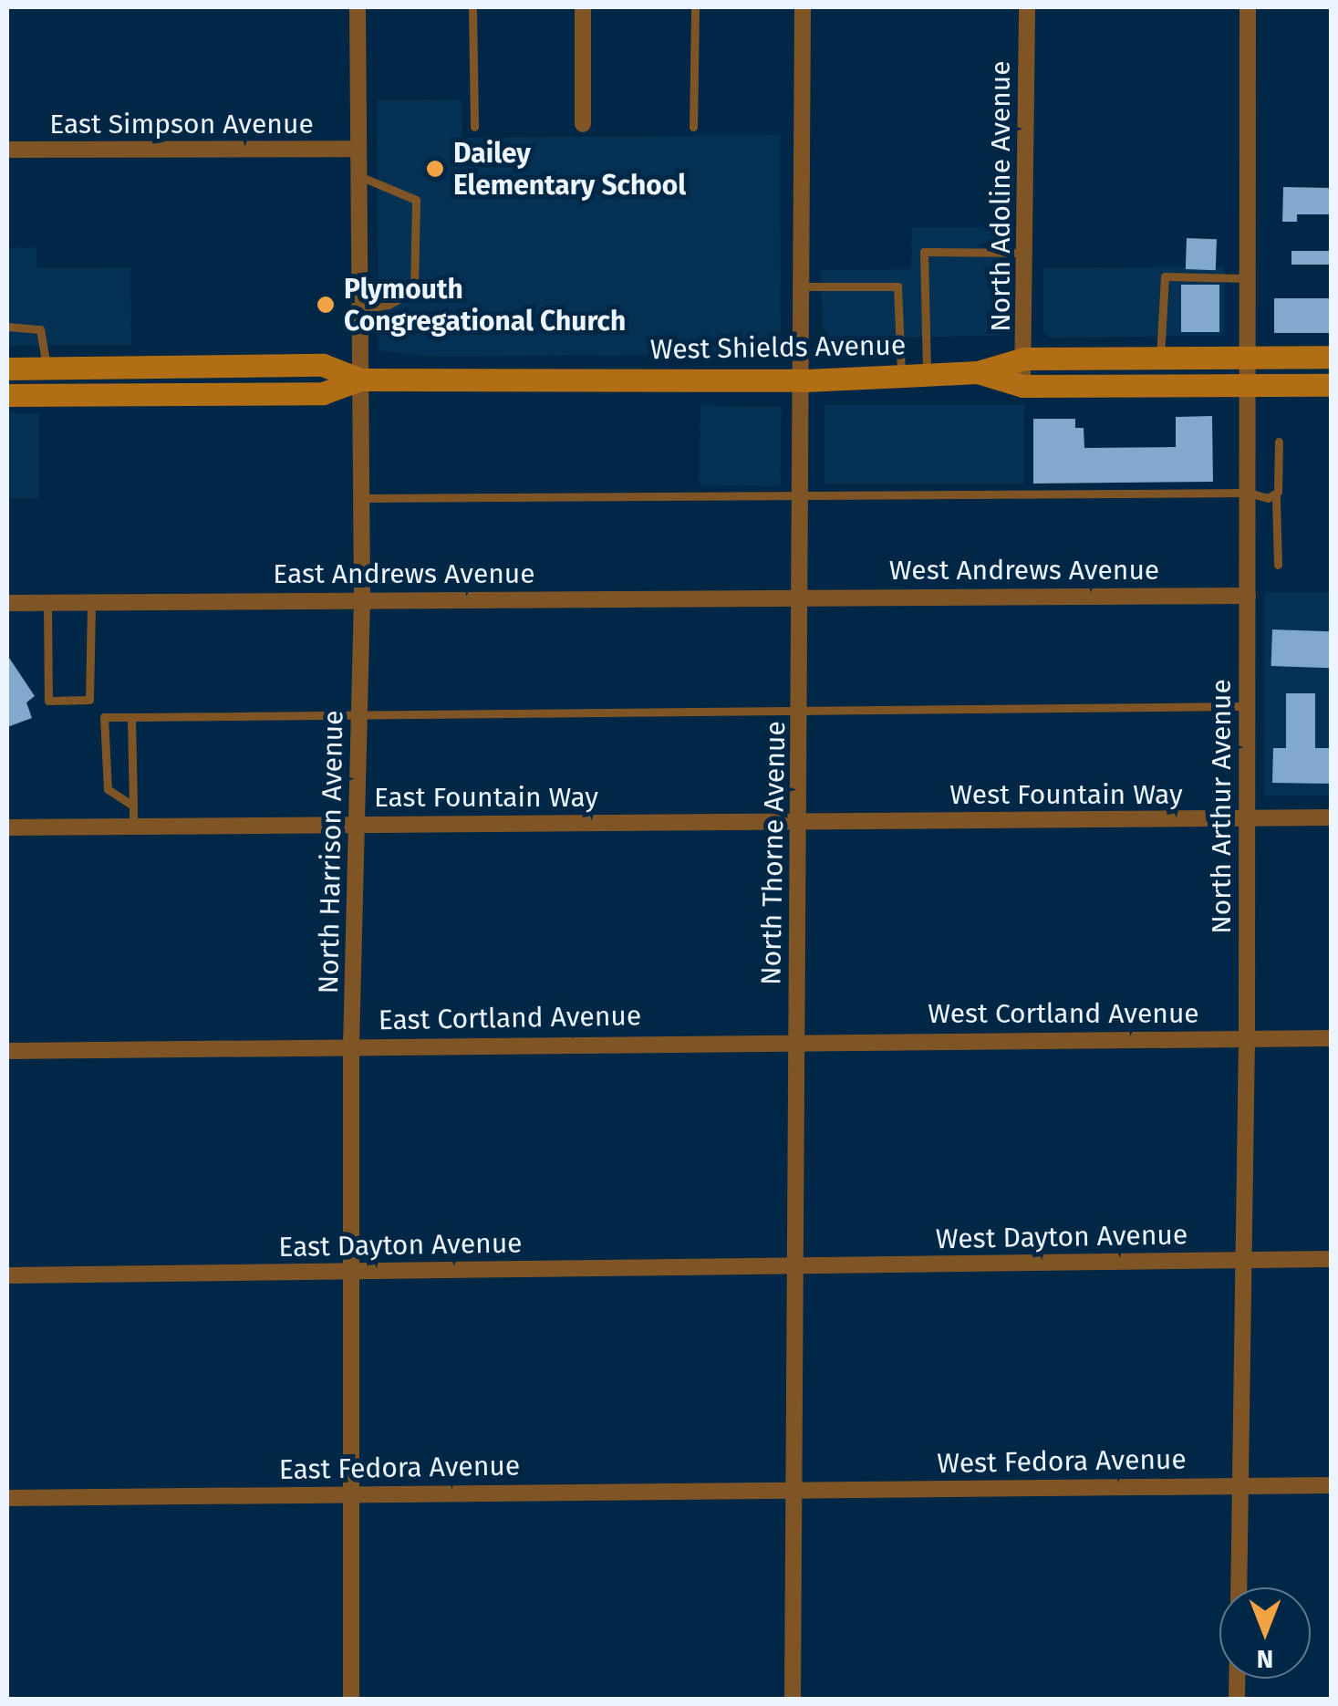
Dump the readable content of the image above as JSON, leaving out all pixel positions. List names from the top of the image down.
{
  "streets": {
    "main road": ["West Shields Avenue"],
    "street": [
      "East Simpson Avenue",
      "North Adoline Avenue",
      "West Andrews Avenue",
      "East Andrews Avenue",
      "West Fountain Way",
      "East Fountain Way",
      "North Arthur Avenue",
      "North Harrison Avenue",
      "North Thorne Avenue",
      "West Cortland Avenue",
      "East Cortland Avenue",
      "West Dayton Avenue",
      "East Dayton Avenue",
      "West Fedora Avenue",
      "East Fedora Avenue"
    ]
  },
  "crossings": [
    ["East Simpson Avenue", "North Harrison Avenue"],
    ["North Adoline Avenue", "West Shields Avenue"],
    ["West Shields Avenue", "North Arthur Avenue"],
    ["West Shields Avenue", "North Harrison Avenue"],
    ["West Shields Avenue", "North Thorne Avenue"],
    ["West Andrews Avenue", "East Andrews Avenue"],
    ["West Andrews Avenue", "North Arthur Avenue"],
    ["West Andrews Avenue", "North Thorne Avenue"],
    ["East Andrews Avenue", "North Harrison Avenue"],
    ["East Andrews Avenue", "North Thorne Avenue"],
    ["West Fountain Way", "East Fountain Way"],
    ["West Fountain Way", "North Arthur Avenue"],
    ["West Fountain Way", "North Thorne Avenue"],
    ["East Fountain Way", "North Harrison Avenue"],
    ["East Fountain Way", "North Thorne Avenue"],
    ["North Arthur Avenue", "West Cortland Avenue"],
    ["North Arthur Avenue", "West Dayton Avenue"],
    ["North Arthur Avenue", "West Fedora Avenue"],
    ["North Harrison Avenue", "East Cortland Avenue"],
    ["North Harrison Avenue", "East Dayton Avenue"],
    ["North Harrison Avenue", "East Fedora Avenue"],
    ["North Thorne Avenue", "West Cortland Avenue"],
    ["North Thorne Avenue", "East Cortland Avenue"],
    ["North Thorne Avenue", "West Dayton Avenue"],
    ["North Thorne Avenue", "East Dayton Avenue"],
    ["North Thorne Avenue", "West Fedora Avenue"],
    ["North Thorne Avenue", "East Fedora Avenue"],
    ["West Cortland Avenue", "East Cortland Avenue"],
    ["West Dayton Avenue", "East Dayton Avenue"],
    ["West Fedora Avenue", "East Fedora Avenue"]
  ],
  "places": ["Dailey Elementary School", "Plymouth Congregational Church"],
  "north": "bottom"
}
